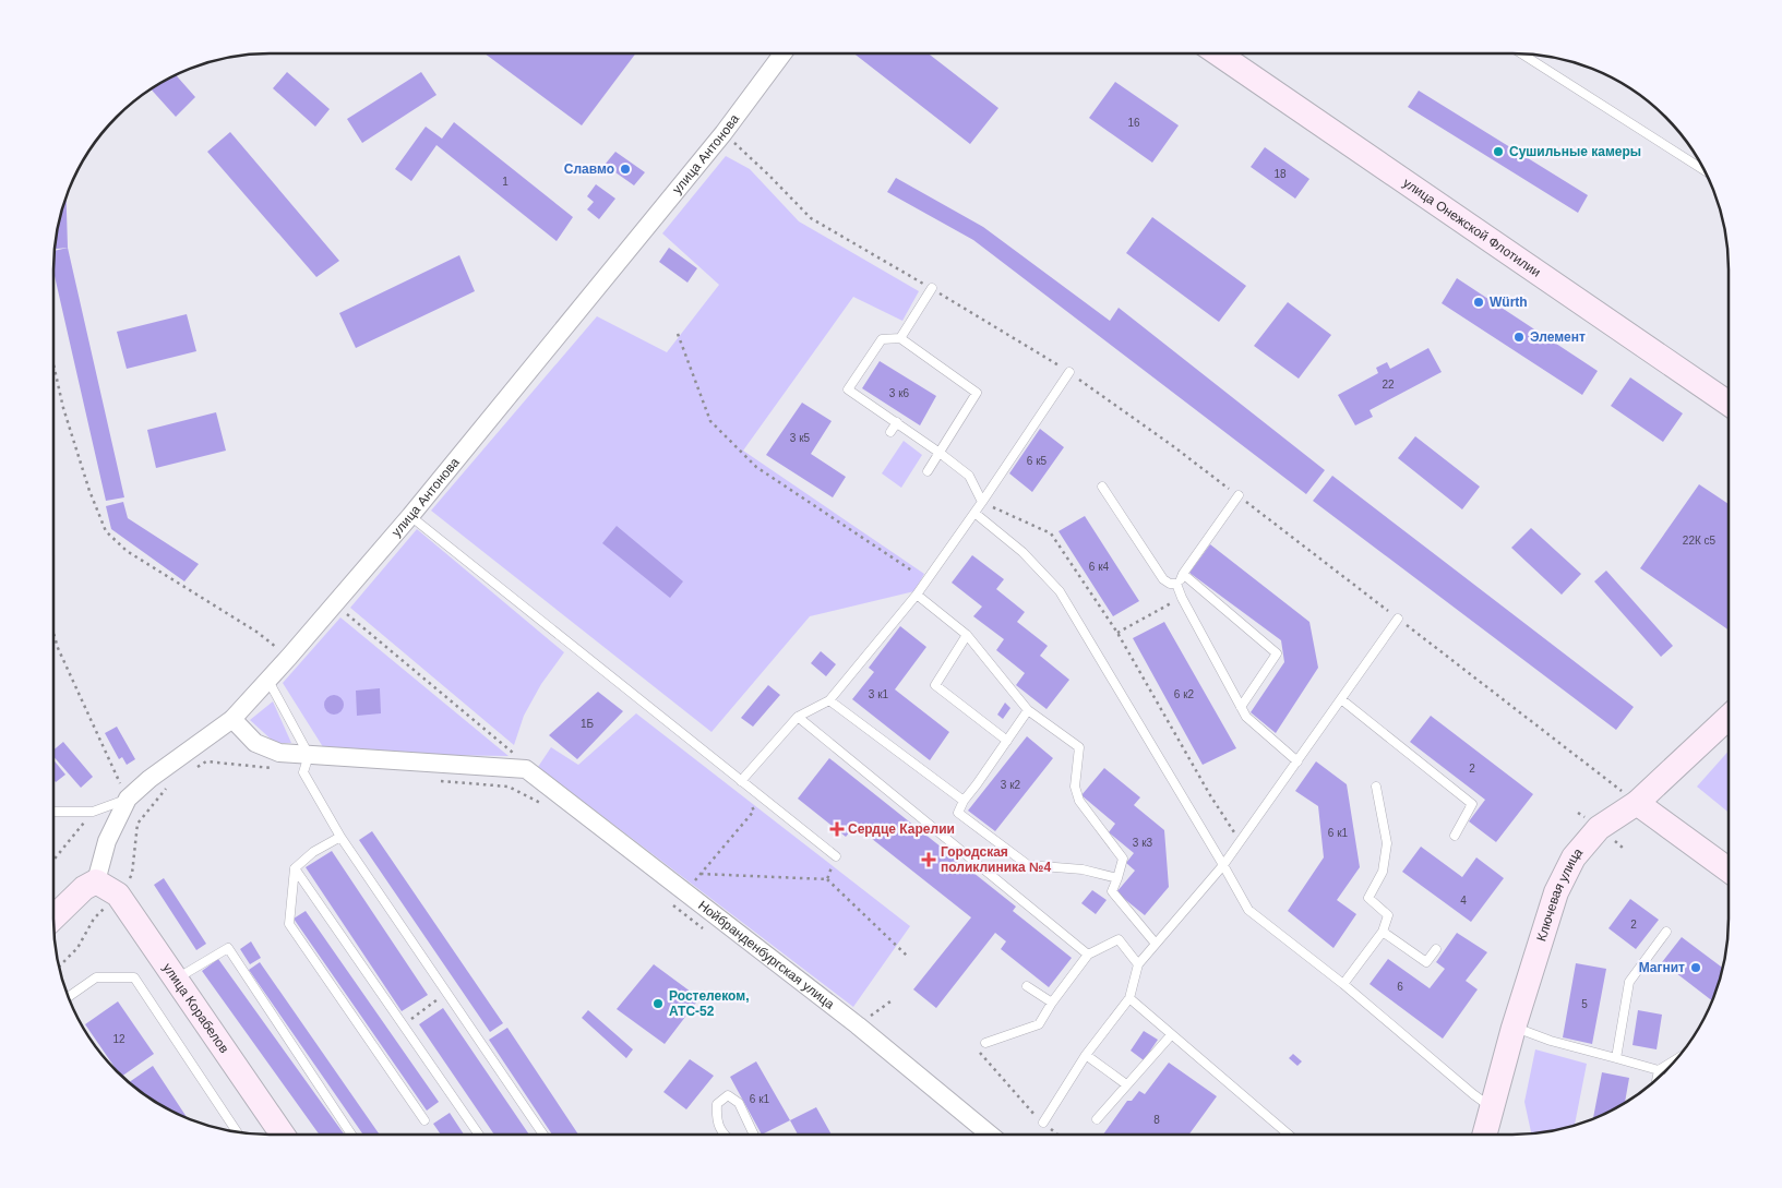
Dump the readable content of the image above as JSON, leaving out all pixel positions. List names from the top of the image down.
{
  "streets": {
    "main road": ["улица Онежской Флотилии", "Ключевая улица", "улица Корабелов"],
    "street": ["улица Антонова", "Нойбранденбургская улица"]
  },
  "crossings": [
    ["улица Антонова", "улица Корабелов"]
  ],
  "places": {
    "other": [
      "Сушильные камеры",
      "Славмо",
      "Würth",
      "Элемент",
      "Магнит",
      "Ростелеком, АТС-52"
    ],
    "health": ["Сердце Карелии", "Городская поликлиника №4"]
  },
  "house_numbers": [
    "16",
    "18",
    "1",
    "22",
    "3 к6",
    "3 к5",
    "6 к5",
    "22К с5",
    "6 к4",
    "3 к1",
    "6 к2",
    "1Б",
    "2",
    "3 к2",
    "6 к1",
    "3 к3",
    "4",
    "2",
    "6",
    "5",
    "12",
    "6 к1",
    "8"
  ]
}
